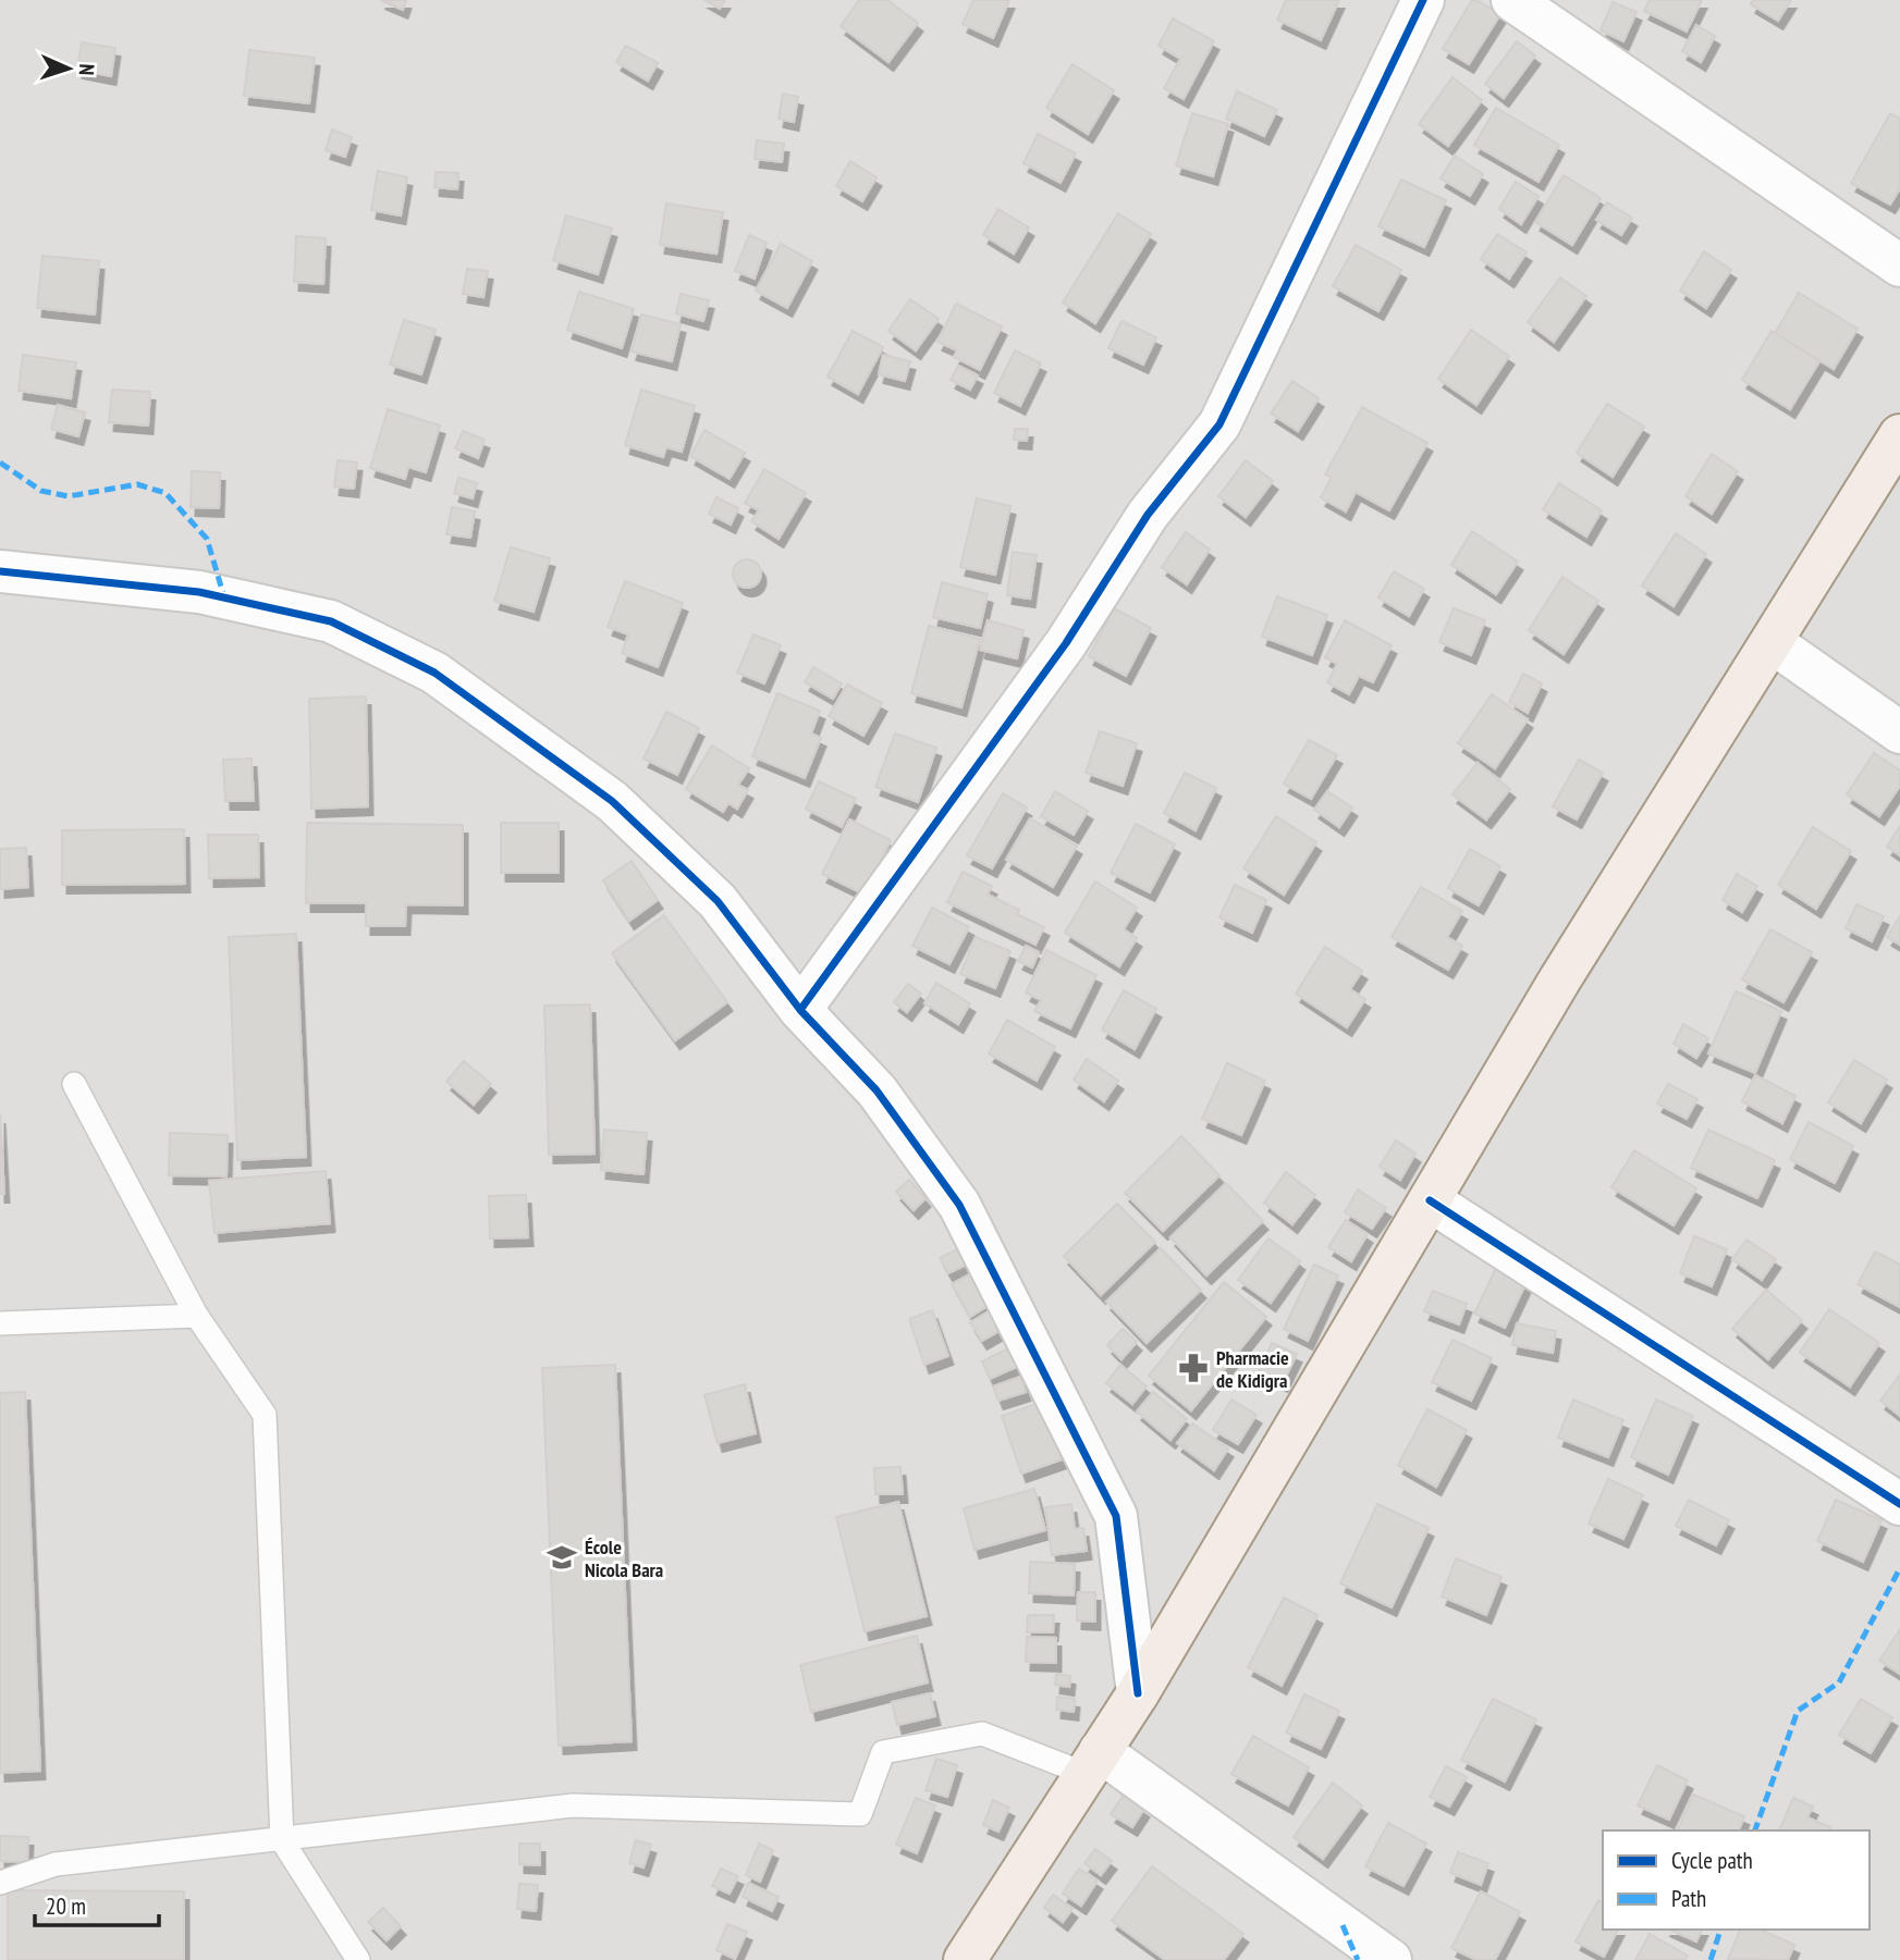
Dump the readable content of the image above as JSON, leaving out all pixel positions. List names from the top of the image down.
{
  "places": {
    "pharmacy": ["Pharmacie de Kidigra"],
    "school or university": ["École Nicola Bara"]
  },
  "legend": ["Cycle path", "Path"],
  "scale_bar": "20 m",
  "north": "right"
}
